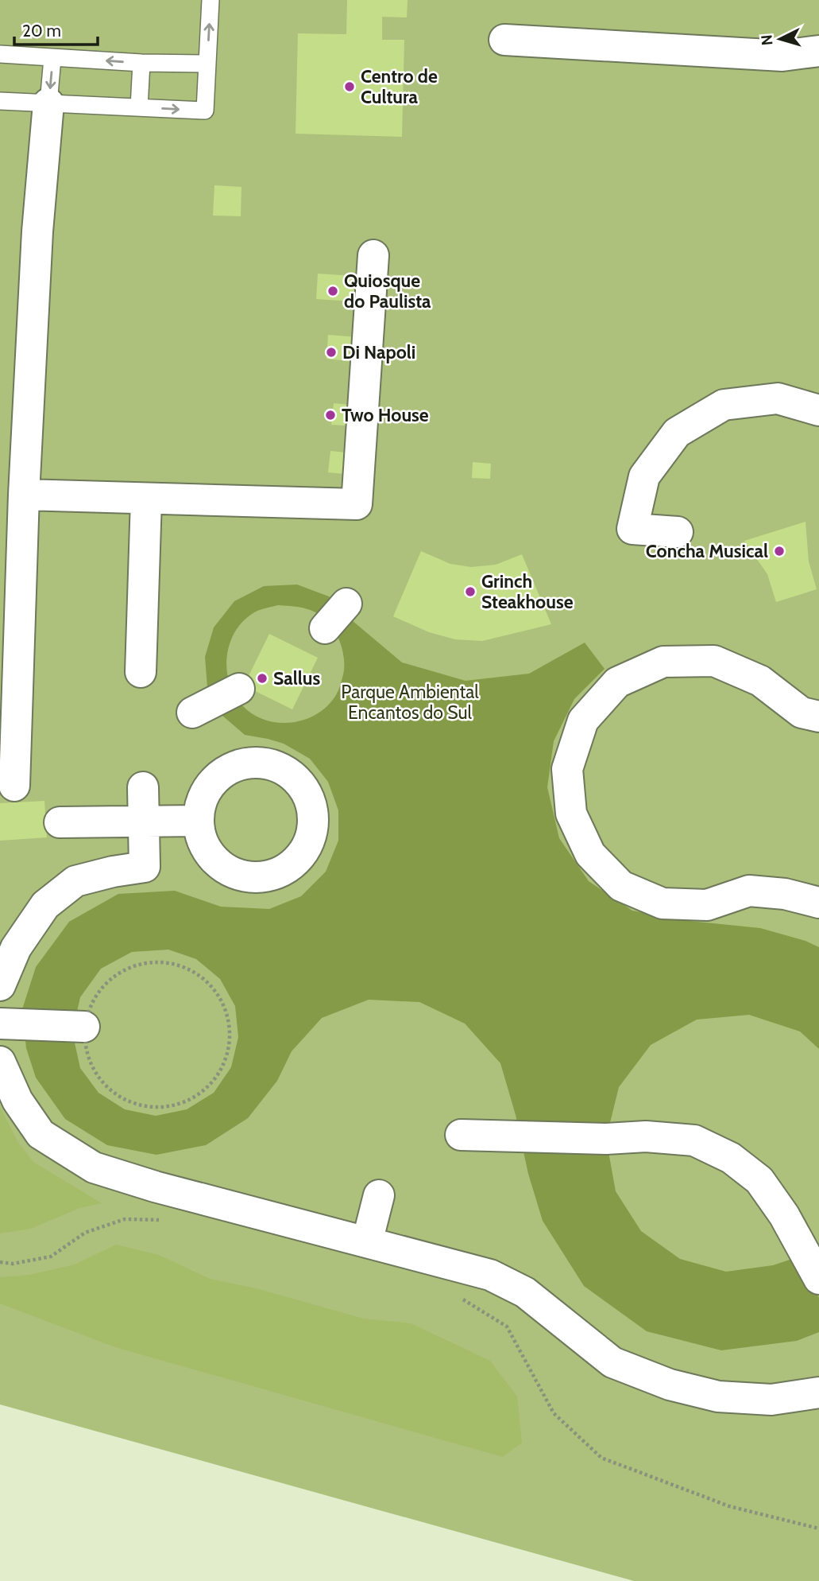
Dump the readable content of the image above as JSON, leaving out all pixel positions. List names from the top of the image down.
{
  "parks": ["Parque Ambiental Encantos do Sul"],
  "places": [
    "Centro de Cultura",
    "Quiosque do Paulista",
    "Di Napoli",
    "Two House",
    "Concha Musical",
    "Grinch Steakhouse",
    "Sallus"
  ],
  "scale_bar": "20 m",
  "north": "left"
}
